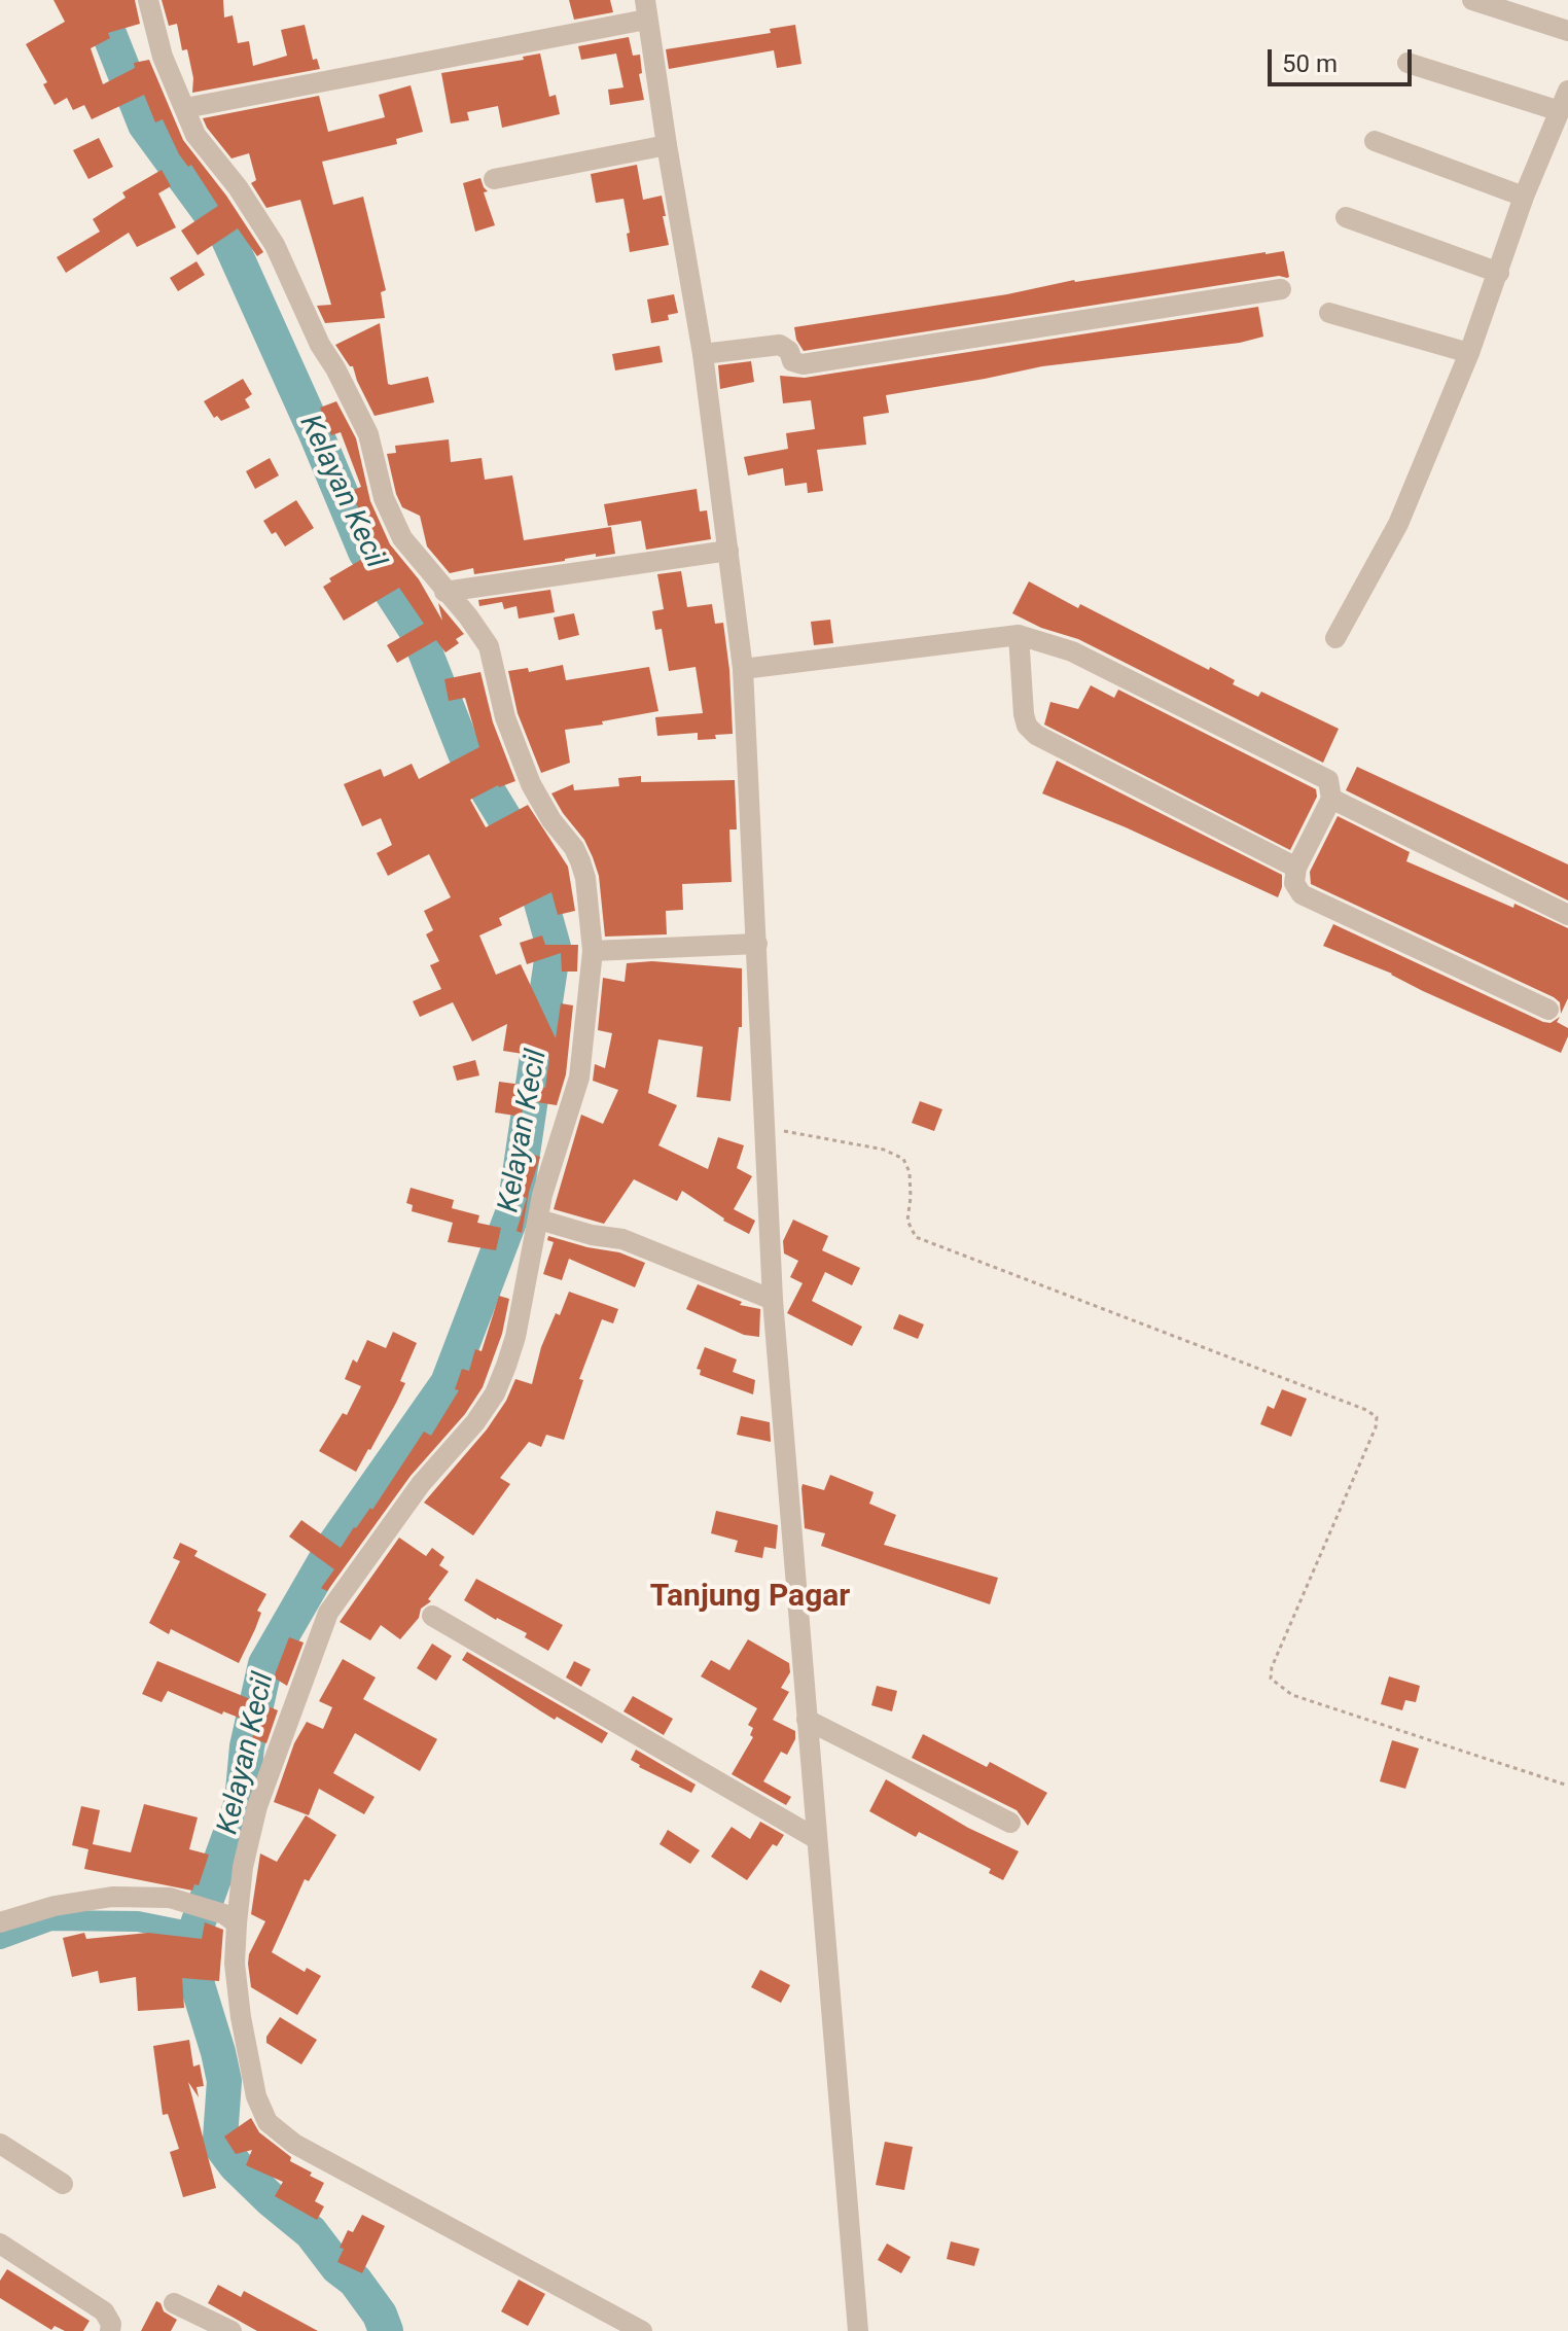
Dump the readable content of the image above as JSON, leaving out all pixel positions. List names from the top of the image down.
{
  "districts": ["Tanjung Pagar"],
  "water": ["Kelayan Kecil"],
  "scale_bar": "50 m"
}
